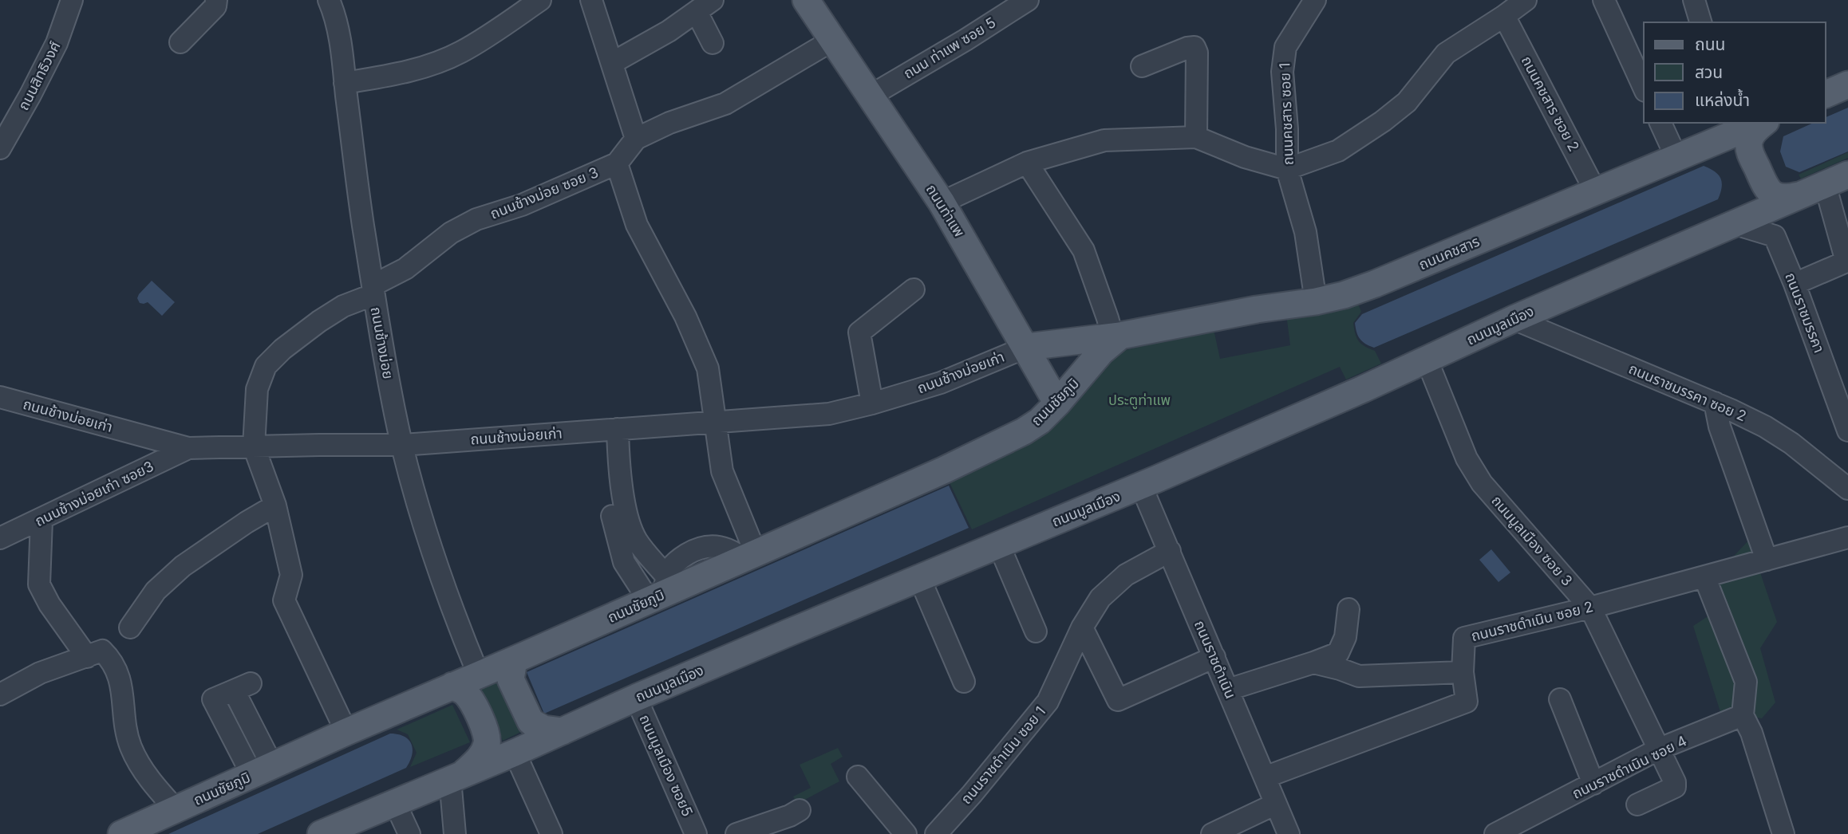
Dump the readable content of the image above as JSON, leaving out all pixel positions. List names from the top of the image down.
{
  "streets": {
    "main road": [
      "ถนนท่าแพ",
      "ถนนคชสาร",
      "ถนนมูลเมือง",
      "ถนนชัยภูมิ"
    ],
    "street": [
      "ถนน ท่าแพ ซอย 5",
      "ถนนสิทธิวงศ์",
      "ถนนคชสาร ซอย 2",
      "ถนนคชสาร ซอย 1",
      "ถนนช้างม่อย ซอย 3",
      "ถนนราชมรรคา",
      "ถนนช้างม่อย",
      "ถนนช้างม่อยเก่า",
      "ถนนราชมรรคา ซอย 2",
      "ถนนช้างม่อยเก่า ซอย3",
      "ถนนมูลเมือง ซอย 3",
      "ถนนราชดำเนิน ซอย 2",
      "ถนนราชดำเนิน",
      "ถนนราชดำเนิน ซอย 1",
      "ถนนมูลเมือง ซอย5",
      "ถนนราชดำเนิน ซอย 4"
    ]
  },
  "crossings": [
    ["ถนน ท่าแพ ซอย 5", "ถนนท่าแพ"],
    ["ถนนคชสาร ซอย 2", "ถนนคชสาร"],
    ["ถนนคชสาร ซอย 1", "ถนนคชสาร"],
    ["ถนนช้างม่อย ซอย 3", "ถนนท่าแพ"],
    ["ถนนช้างม่อย ซอย 3", "ถนนช้างม่อย"],
    ["ถนนช้างม่อย ซอย 3", "ถนนช้างม่อยเก่า"],
    ["ถนนท่าแพ", "ถนนช้างม่อยเก่า"],
    ["ถนนท่าแพ", "ถนนชัยภูมิ"],
    ["ถนนคชสาร", "ถนนชัยภูมิ"],
    ["ถนนราชมรรคา", "ถนนมูลเมือง"],
    ["ถนนมูลเมือง", "ถนนราชมรรคา ซอย 2"],
    ["ถนนมูลเมือง", "ถนนมูลเมือง ซอย 3"],
    ["ถนนมูลเมือง", "ถนนราชดำเนิน"],
    ["ถนนมูลเมือง", "ถนนมูลเมือง ซอย5"],
    ["ถนนช้างม่อย", "ถนนช้างม่อยเก่า"],
    ["ถนนช้างม่อย", "ถนนชัยภูมิ"],
    ["ถนนช้างม่อยเก่า", "ถนนช้างม่อยเก่า ซอย3"],
    ["ถนนมูลเมือง ซอย 3", "ถนนราชดำเนิน ซอย 2"],
    ["ถนนมูลเมือง ซอย 3", "ถนนราชดำเนิน ซอย 4"],
    ["ถนนราชดำเนิน", "ถนนราชดำเนิน ซอย 1"]
  ],
  "parks": ["ประตูท่าแพ"],
  "legend": ["ถนน", "สวน", "แหล่งน้ำ"]
}
